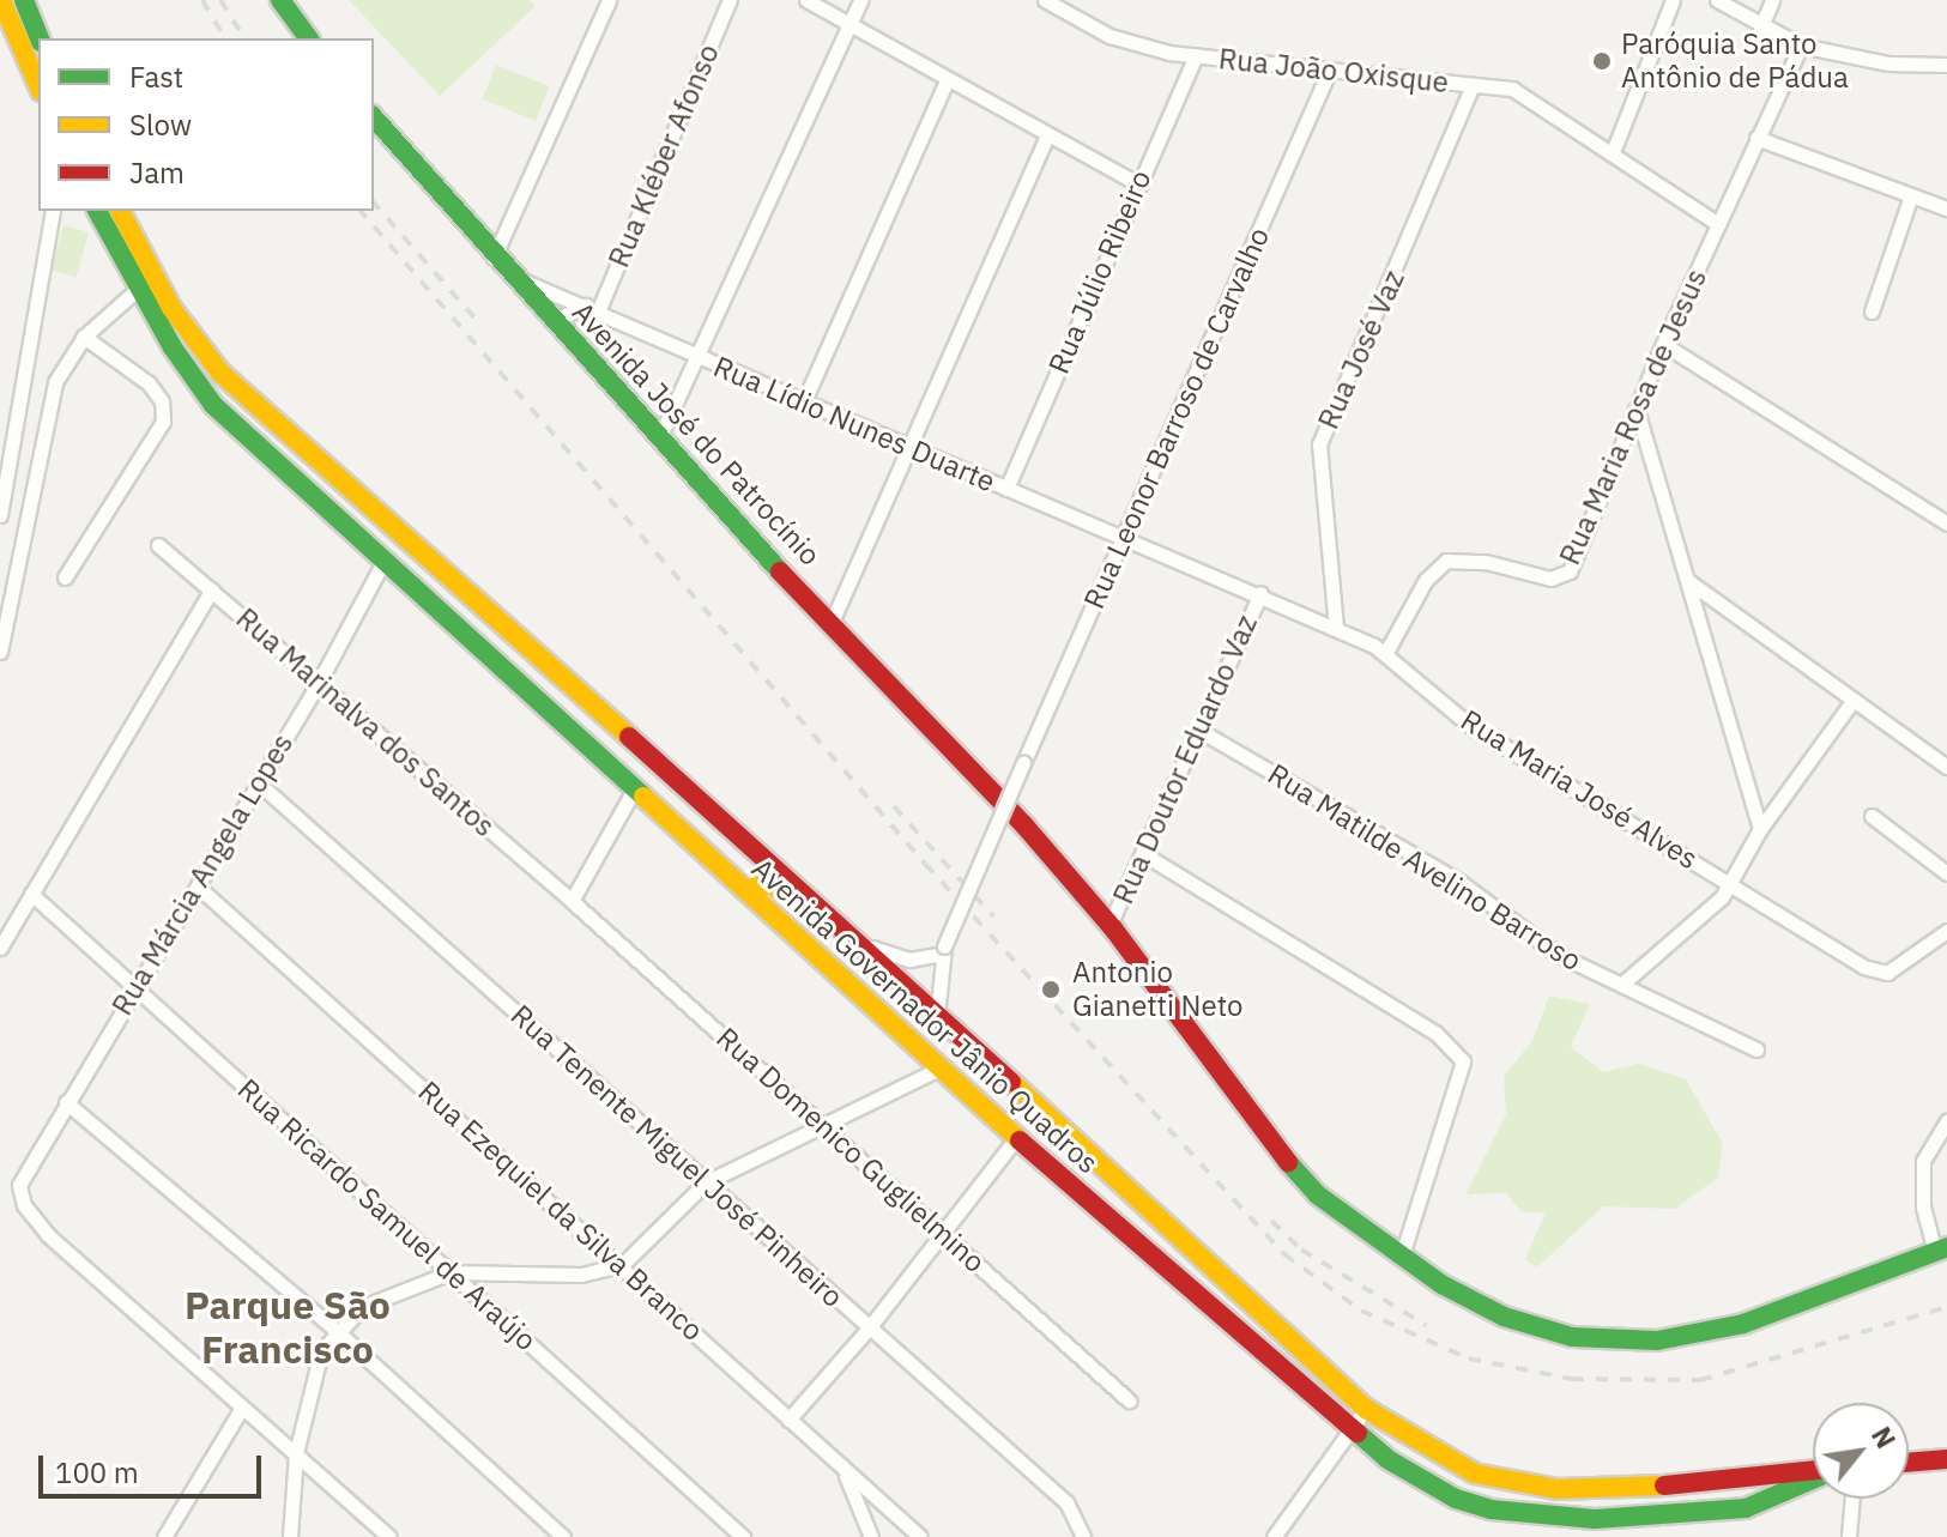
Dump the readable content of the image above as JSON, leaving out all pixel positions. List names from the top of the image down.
{
  "streets": {
    "main road": ["Avenida José do Patrocínio", "Avenida Governador Jânio Quadros"],
    "street": [
      "Rua João Oxisque",
      "Rua Kléber Afonso",
      "Rua Júlio Ribeiro",
      "Rua José Vaz",
      "Rua Maria Rosa de Jesus",
      "Rua Leonor Barroso de Carvalho",
      "Rua Lídio Nunes Duarte",
      "Rua Marinalva dos Santos",
      "Rua Doutor Eduardo Vaz",
      "Rua Maria José Alves",
      "Rua Matilde Avelino Barroso",
      "Rua Márcia Angela Lopes",
      "Rua Domenico Guglielmino",
      "Rua Tenente Miguel José Pinheiro",
      "Rua Ezequiel da Silva Branco",
      "Rua Ricardo Samuel de Araújo"
    ]
  },
  "crossings": [
    ["Rua João Oxisque", "Rua Júlio Ribeiro"],
    ["Rua João Oxisque", "Rua José Vaz"],
    ["Rua João Oxisque", "Rua Maria Rosa de Jesus"],
    ["Rua João Oxisque", "Rua Leonor Barroso de Carvalho"],
    ["Rua Kléber Afonso", "Rua Lídio Nunes Duarte"],
    ["Rua Júlio Ribeiro", "Rua Lídio Nunes Duarte"],
    ["Rua José Vaz", "Rua Maria José Alves"],
    ["Rua Maria Rosa de Jesus", "Rua Maria José Alves"],
    ["Rua Leonor Barroso de Carvalho", "Rua Lídio Nunes Duarte"],
    ["Rua Leonor Barroso de Carvalho", "Avenida Governador Jânio Quadros"],
    ["Rua Lídio Nunes Duarte", "Avenida José do Patrocínio"],
    ["Rua Lídio Nunes Duarte", "Rua Doutor Eduardo Vaz"],
    ["Rua Lídio Nunes Duarte", "Rua Maria José Alves"],
    ["Avenida José do Patrocínio", "Rua Doutor Eduardo Vaz"],
    ["Rua Marinalva dos Santos", "Rua Márcia Angela Lopes"],
    ["Rua Marinalva dos Santos", "Rua Domenico Guglielmino"],
    ["Rua Doutor Eduardo Vaz", "Rua Maria José Alves"],
    ["Rua Doutor Eduardo Vaz", "Rua Matilde Avelino Barroso"],
    ["Rua Márcia Angela Lopes", "Avenida Governador Jânio Quadros"],
    ["Rua Márcia Angela Lopes", "Rua Tenente Miguel José Pinheiro"],
    ["Rua Márcia Angela Lopes", "Rua Ezequiel da Silva Branco"],
    ["Rua Márcia Angela Lopes", "Rua Ricardo Samuel de Araújo"]
  ],
  "districts": ["Parque São Francisco"],
  "places": ["Paróquia Santo Antônio de Pádua", "Antonio Gianetti Neto"],
  "legend": ["Fast", "Slow", "Jam"],
  "scale_bar": "100 m",
  "north": "top right"
}
